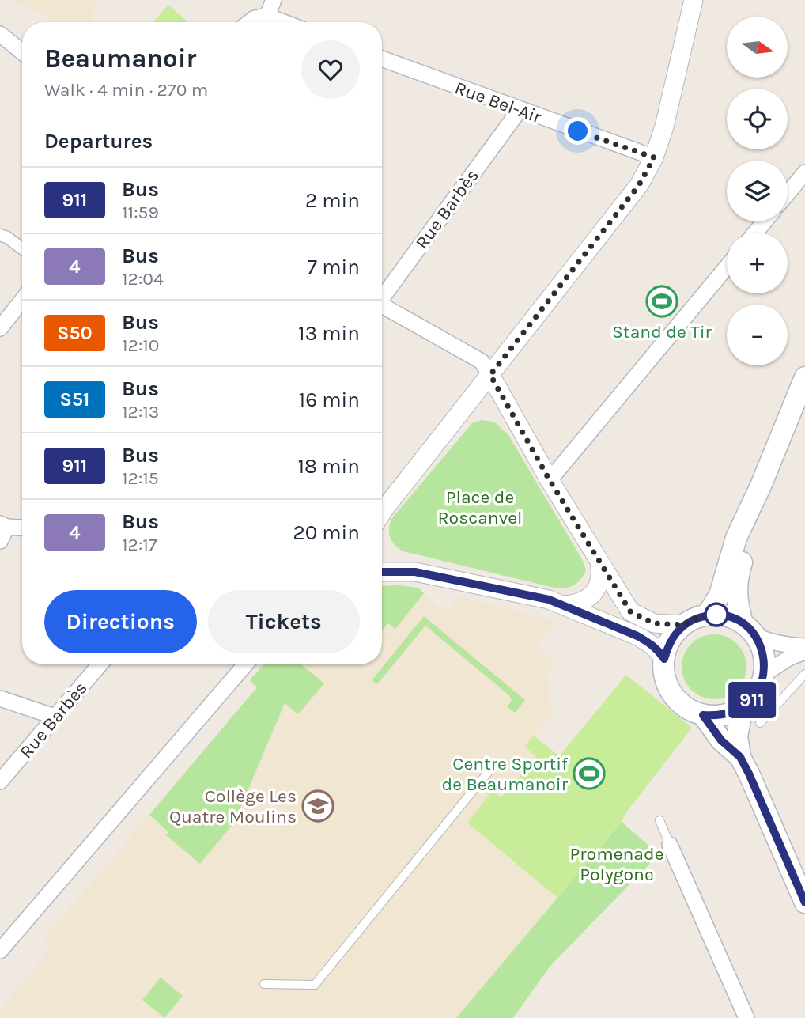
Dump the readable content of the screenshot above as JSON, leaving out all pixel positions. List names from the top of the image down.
{
  "streets": {
    "street": ["Rue Bel-Air", "Rue Barbès"]
  },
  "crossings": [
    ["Rue Bel-Air", "Rue Barbès"]
  ],
  "parks": ["Place de Roscanvel", "Promenade Polygone"],
  "places": {
    "sports": ["Stand de Tir", "Centre Sportif de Beaumanoir"],
    "school or university": ["Collège Les Quatre Moulins"]
  },
  "lines": ["bus line 911"],
  "north": "right",
  "page": {
    "on_map": "911",
    "map_buttons": ["+", "−"],
    "heading": [
      ["Beaumanoir", "Walk · 4 min · 270 m"],
      "Departures"
    ],
    "list": [
      {
        "mark": "911",
        "name": "Bus",
        "note": "11:59",
        "value": "2 min"
      },
      {
        "mark": "4",
        "name": "Bus",
        "note": "12:04",
        "value": "7 min"
      },
      {
        "mark": "S50",
        "name": "Bus",
        "note": "12:10",
        "value": "13 min"
      },
      {
        "mark": "S51",
        "name": "Bus",
        "note": "12:13",
        "value": "16 min"
      },
      {
        "mark": "911",
        "name": "Bus",
        "note": "12:15",
        "value": "18 min"
      },
      {
        "mark": "4",
        "name": "Bus",
        "note": "12:17",
        "value": "20 min"
      }
    ],
    "buttons": ["Directions", "Tickets"]
  }
}
